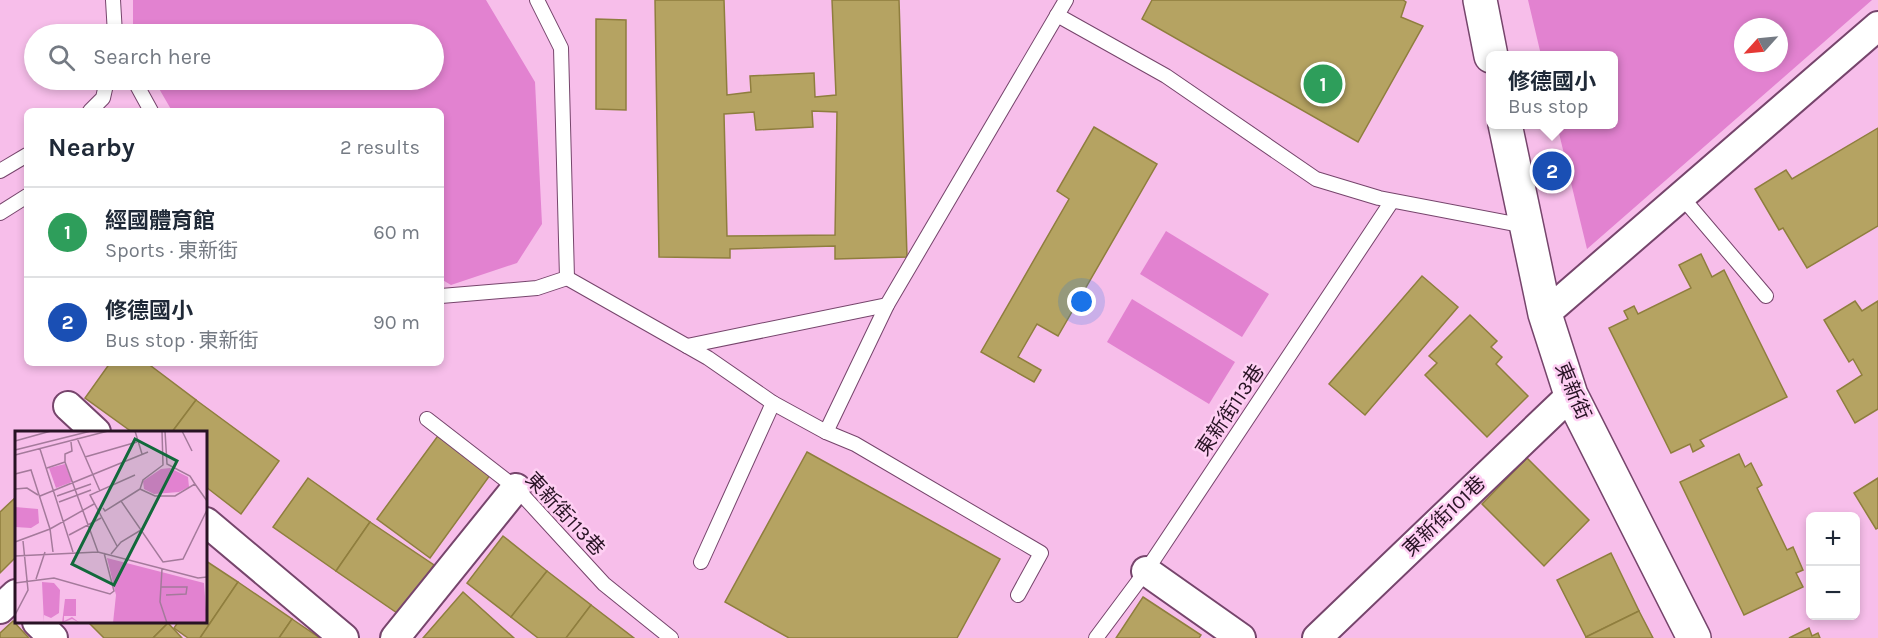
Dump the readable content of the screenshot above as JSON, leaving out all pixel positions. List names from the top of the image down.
{
  "streets": {
    "street": ["東新街", "東新街101巷"],
    "lane": ["東新街113巷"]
  },
  "crossings": [
    ["東新街", "東新街101巷"]
  ],
  "north": "bottom left",
  "page": {
    "search": "Search here",
    "popup": ["修德國小", "Bus stop"],
    "pins": ["1", "2"],
    "heading": ["Nearby", "2 results"],
    "list": [
      {
        "mark": "1",
        "name": "經國體育館",
        "note": "Sports · 東新街",
        "value": "60 m"
      },
      {
        "mark": "2",
        "name": "修德國小",
        "note": "Bus stop · 東新街",
        "value": "90 m"
      }
    ],
    "map_buttons": ["+", "−"]
  }
}
